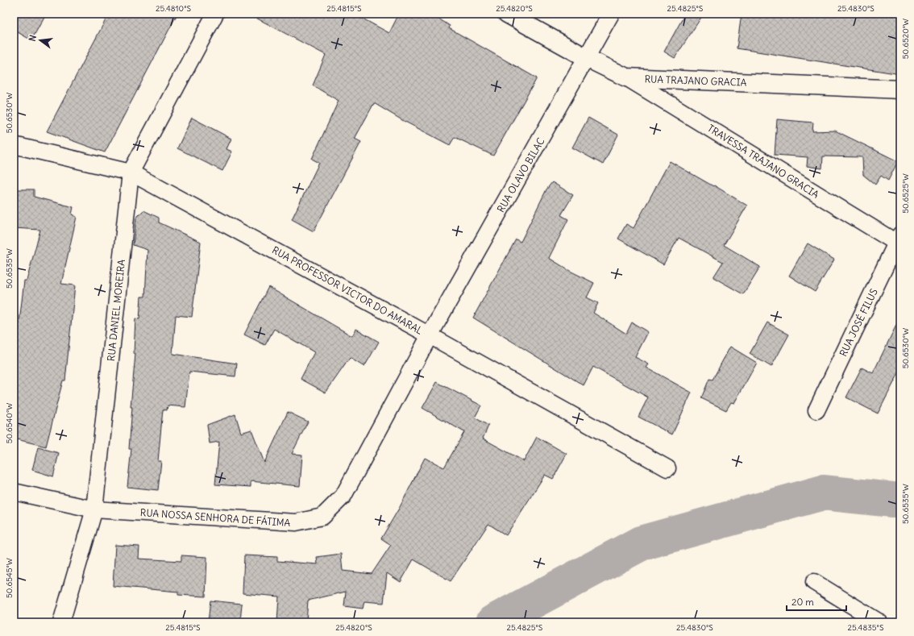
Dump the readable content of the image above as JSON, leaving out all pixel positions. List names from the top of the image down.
{
  "streets": {
    "main road": ["RUA TRAJANO GRACIA"],
    "street": [
      "TRAVESSA TRAJANO GRACIA",
      "RUA OLAVO BILAC",
      "RUA PROFESSOR VICTOR DO AMARAL",
      "RUA DANIEL MOREIRA",
      "RUA JOSÉ FILUS",
      "RUA NOSSA SENHORA DE FÁTIMA"
    ]
  },
  "crossings": [
    ["RUA TRAJANO GRACIA", "TRAVESSA TRAJANO GRACIA"],
    ["RUA TRAJANO GRACIA", "RUA OLAVO BILAC"],
    ["TRAVESSA TRAJANO GRACIA", "RUA JOSÉ FILUS"],
    ["RUA OLAVO BILAC", "RUA PROFESSOR VICTOR DO AMARAL"],
    ["RUA OLAVO BILAC", "RUA NOSSA SENHORA DE FÁTIMA"],
    ["RUA PROFESSOR VICTOR DO AMARAL", "RUA DANIEL MOREIRA"],
    ["RUA PROFESSOR VICTOR DO AMARAL", "RUA NOSSA SENHORA DE FÁTIMA"],
    ["RUA DANIEL MOREIRA", "RUA NOSSA SENHORA DE FÁTIMA"]
  ],
  "scale_bar": "20 m",
  "north": "left",
  "coordinates": [
    "25.4810°S",
    "25.4815°S",
    "25.4820°S",
    "25.4825°S",
    "25.4830°S",
    "50.6520°W",
    "50.6530°W",
    "50.6525°W",
    "50.6535°W",
    "50.6540°W",
    "50.6545°W",
    "25.4835°S"
  ]
}
